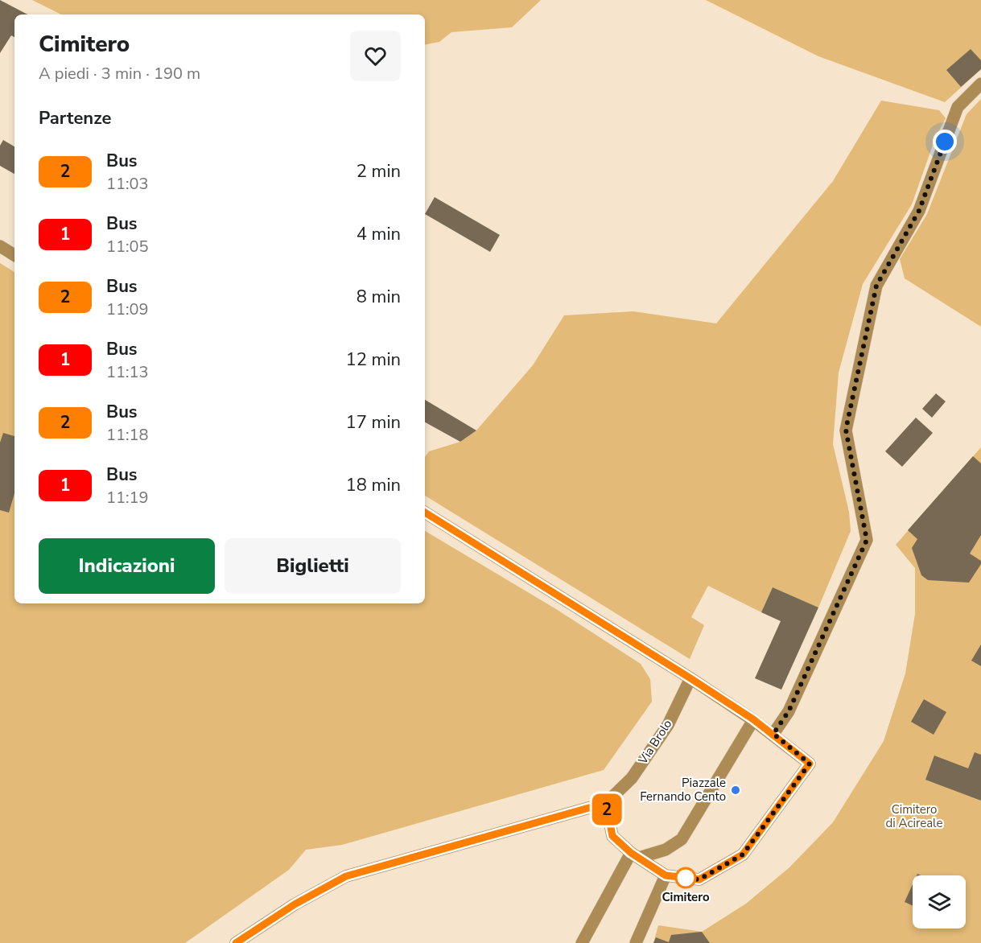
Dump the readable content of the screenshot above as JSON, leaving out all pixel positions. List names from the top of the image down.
{
  "streets": {
    "street": ["Via Brolo"]
  },
  "parks": ["Cimitero di Acireale"],
  "places": ["Piazzale Fernando Cento", "Cimitero"],
  "lines": ["bus line 2"],
  "page": {
    "on_map": "2",
    "heading": [
      ["Cimitero", "A piedi · 3 min · 190 m"],
      "Partenze"
    ],
    "list": [
      {
        "mark": "2",
        "name": "Bus",
        "note": "11:03",
        "value": "2 min"
      },
      {
        "mark": "1",
        "name": "Bus",
        "note": "11:05",
        "value": "4 min"
      },
      {
        "mark": "2",
        "name": "Bus",
        "note": "11:09",
        "value": "8 min"
      },
      {
        "mark": "1",
        "name": "Bus",
        "note": "11:13",
        "value": "12 min"
      },
      {
        "mark": "2",
        "name": "Bus",
        "note": "11:18",
        "value": "17 min"
      },
      {
        "mark": "1",
        "name": "Bus",
        "note": "11:19",
        "value": "18 min"
      }
    ],
    "buttons": ["Indicazioni", "Biglietti"]
  }
}
